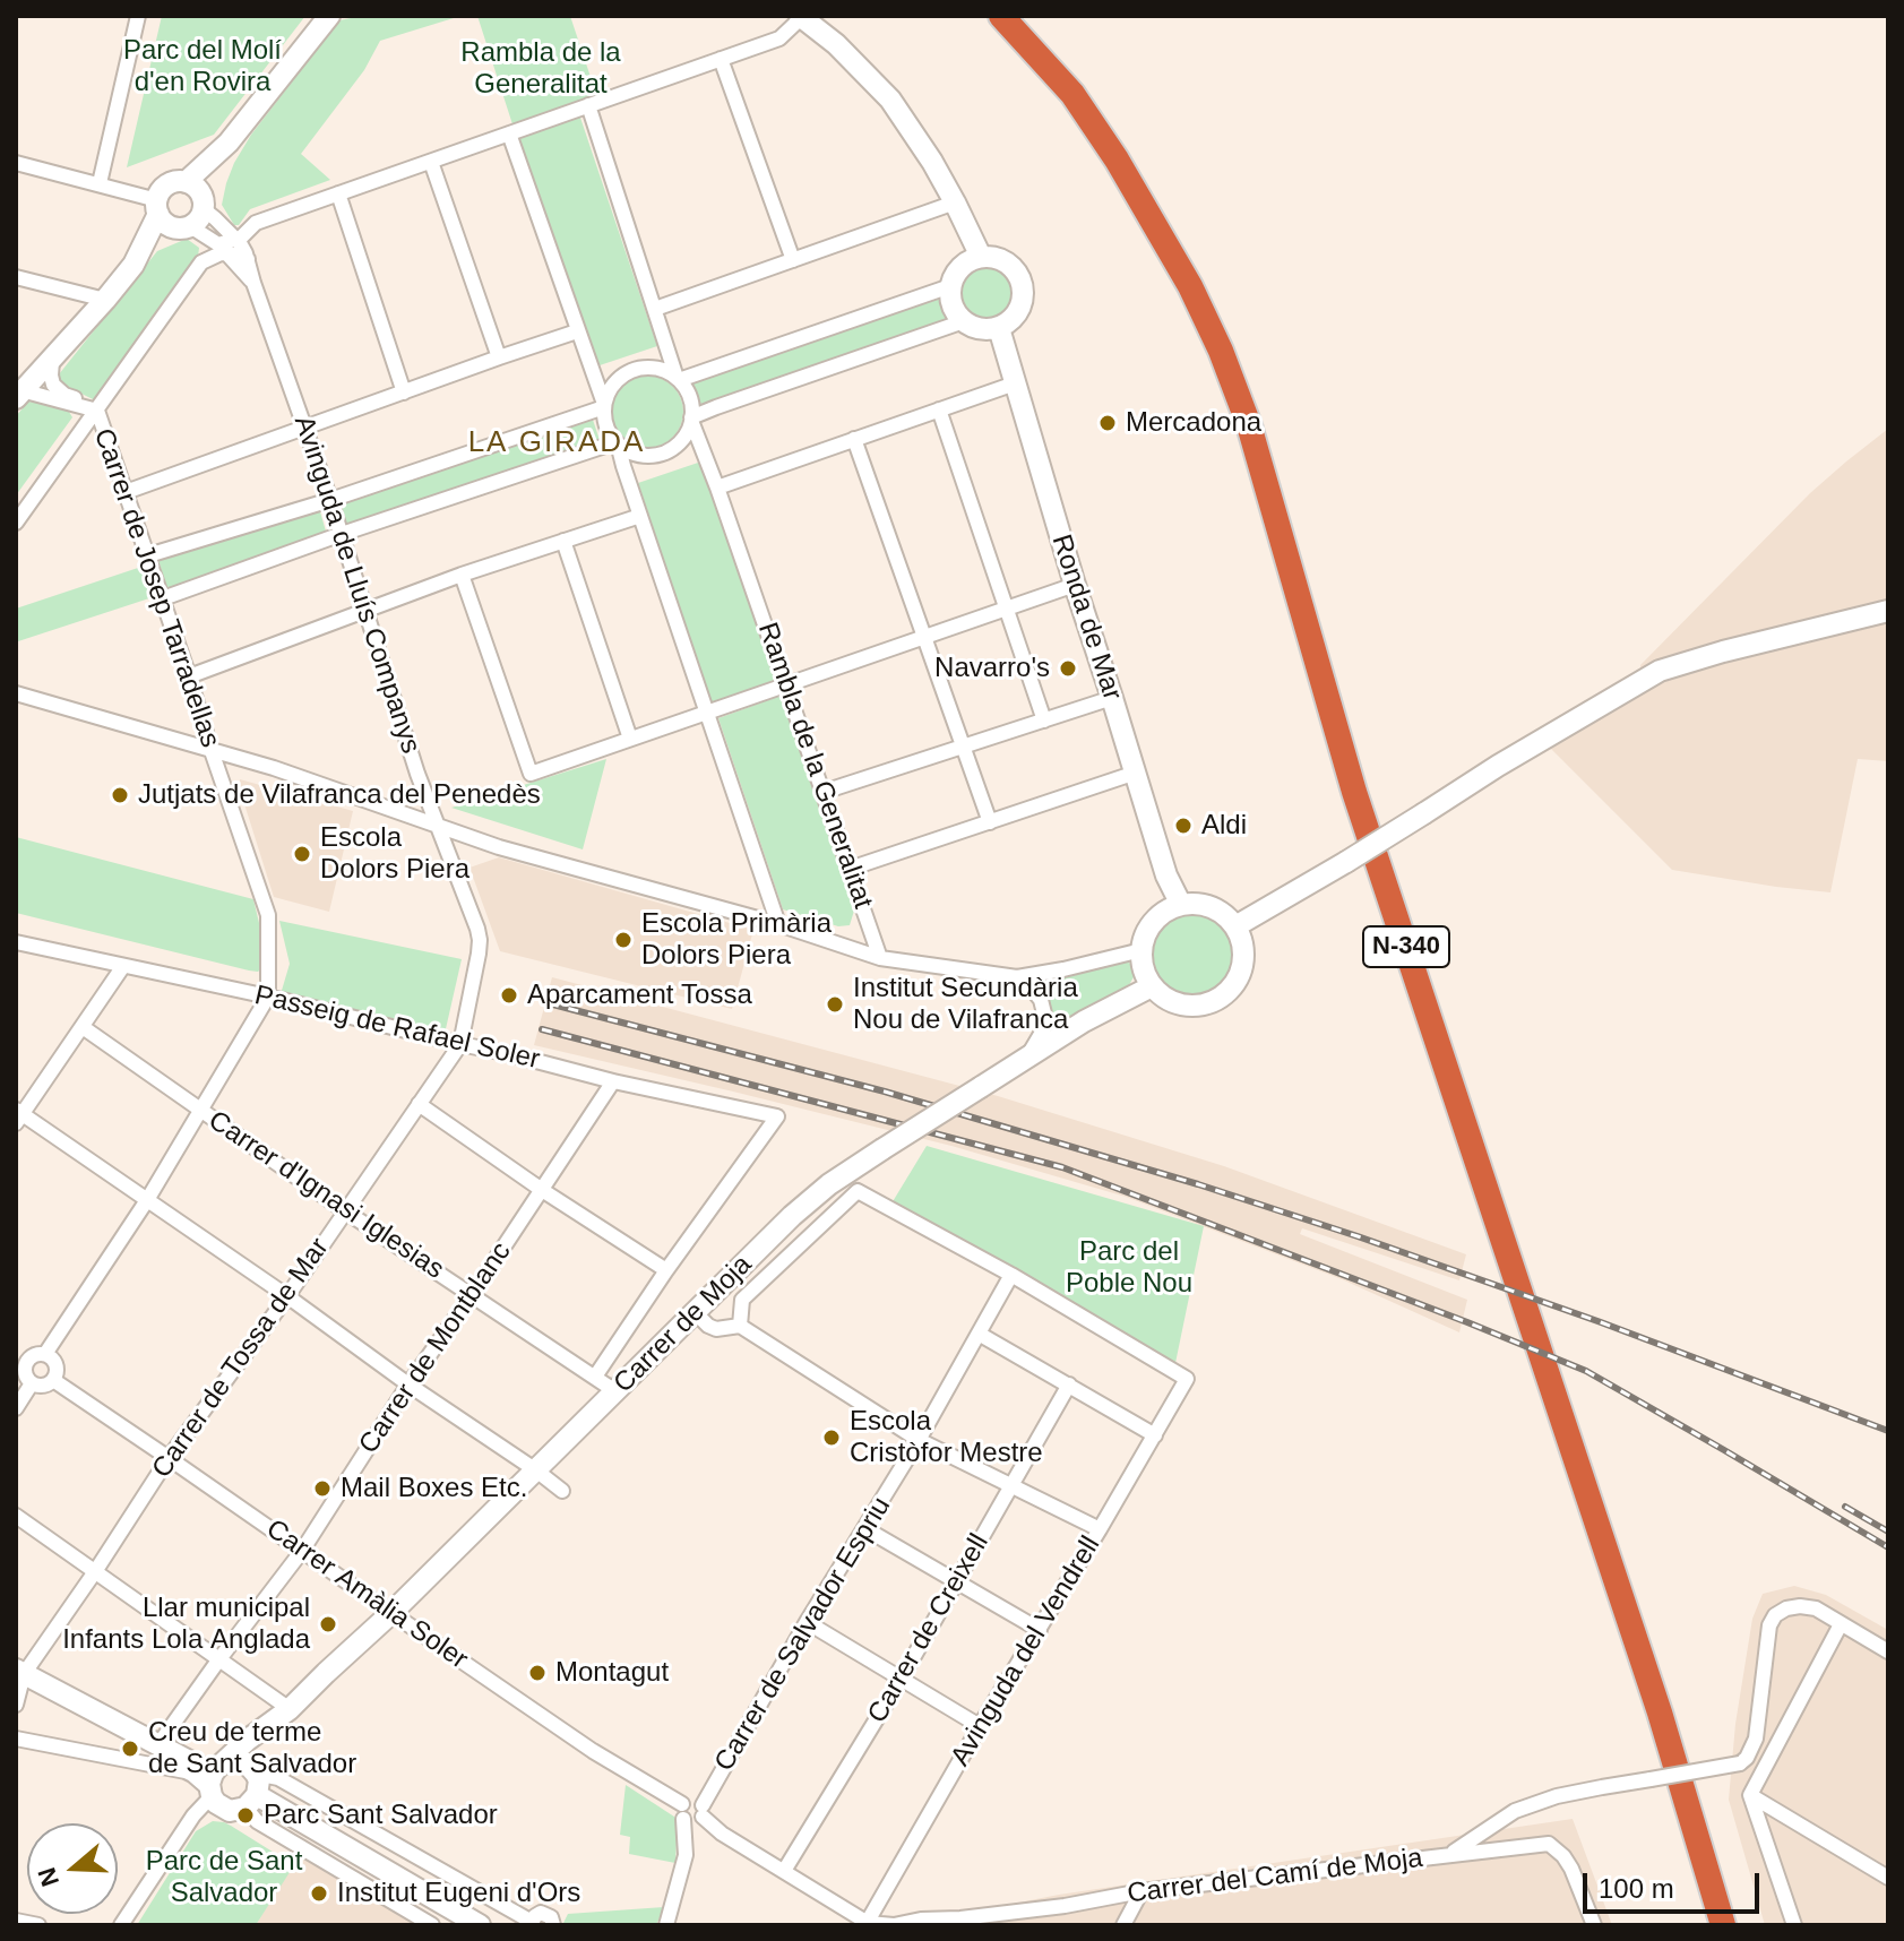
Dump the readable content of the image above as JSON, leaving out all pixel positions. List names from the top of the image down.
{
  "streets": {
    "highway": ["N-340"],
    "street": [
      "Avinguda de Lluís Companys",
      "Carrer de Josep Tarradellas",
      "Ronda de Mar",
      "Rambla de la Generalitat",
      "Passeig de Rafael Soler",
      "Carrer d'Ignasi Iglesias",
      "Carrer de Moja",
      "Carrer de Montblanc",
      "Carrer de Tossa de Mar",
      "Carrer Amàlia Soler",
      "Carrer de Creixell",
      "Carrer de Salvador Espriu",
      "Avinguda del Vendrell",
      "Carrer del Camí de Moja"
    ]
  },
  "crossings": [
    ["Avinguda de Lluís Companys", "Passeig de Rafael Soler"],
    ["Avinguda de Lluís Companys", "Carrer de Tossa de Mar"],
    ["Carrer de Josep Tarradellas", "Passeig de Rafael Soler"],
    ["Ronda de Mar", "Carrer de Moja"],
    ["Passeig de Rafael Soler", "Carrer de Montblanc"],
    ["Passeig de Rafael Soler", "Carrer de Tossa de Mar"],
    ["Carrer d'Ignasi Iglesias", "Carrer de Moja"],
    ["Carrer d'Ignasi Iglesias", "Carrer de Montblanc"],
    ["Carrer d'Ignasi Iglesias", "Carrer de Tossa de Mar"],
    ["Carrer de Moja", "Carrer Amàlia Soler"],
    ["Carrer de Montblanc", "Carrer Amàlia Soler"],
    ["Carrer de Tossa de Mar", "Carrer Amàlia Soler"],
    ["Carrer de Salvador Espriu", "Avinguda del Vendrell"]
  ],
  "districts": ["LA GIRADA"],
  "parks": [
    "Parc del Molí d'en Rovira",
    "Rambla de la Generalitat",
    "Parc del Poble Nou",
    "Parc de Sant Salvador"
  ],
  "places": [
    "Mercadona",
    "Navarro's",
    "Jutjats de Vilafranca del Penedès",
    "Aldi",
    "Escola Dolors Piera",
    "Escola Primària Dolors Piera",
    "Aparcament Tossa",
    "Institut Secundària Nou de Vilafranca",
    "Escola Cristòfor Mestre",
    "Mail Boxes Etc.",
    "Llar municipal Infants Lola Anglada",
    "Montagut",
    "Creu de terme de Sant Salvador",
    "Parc Sant Salvador",
    "Institut Eugeni d'Ors"
  ],
  "scale_bar": "100 m",
  "north": "left"
}
